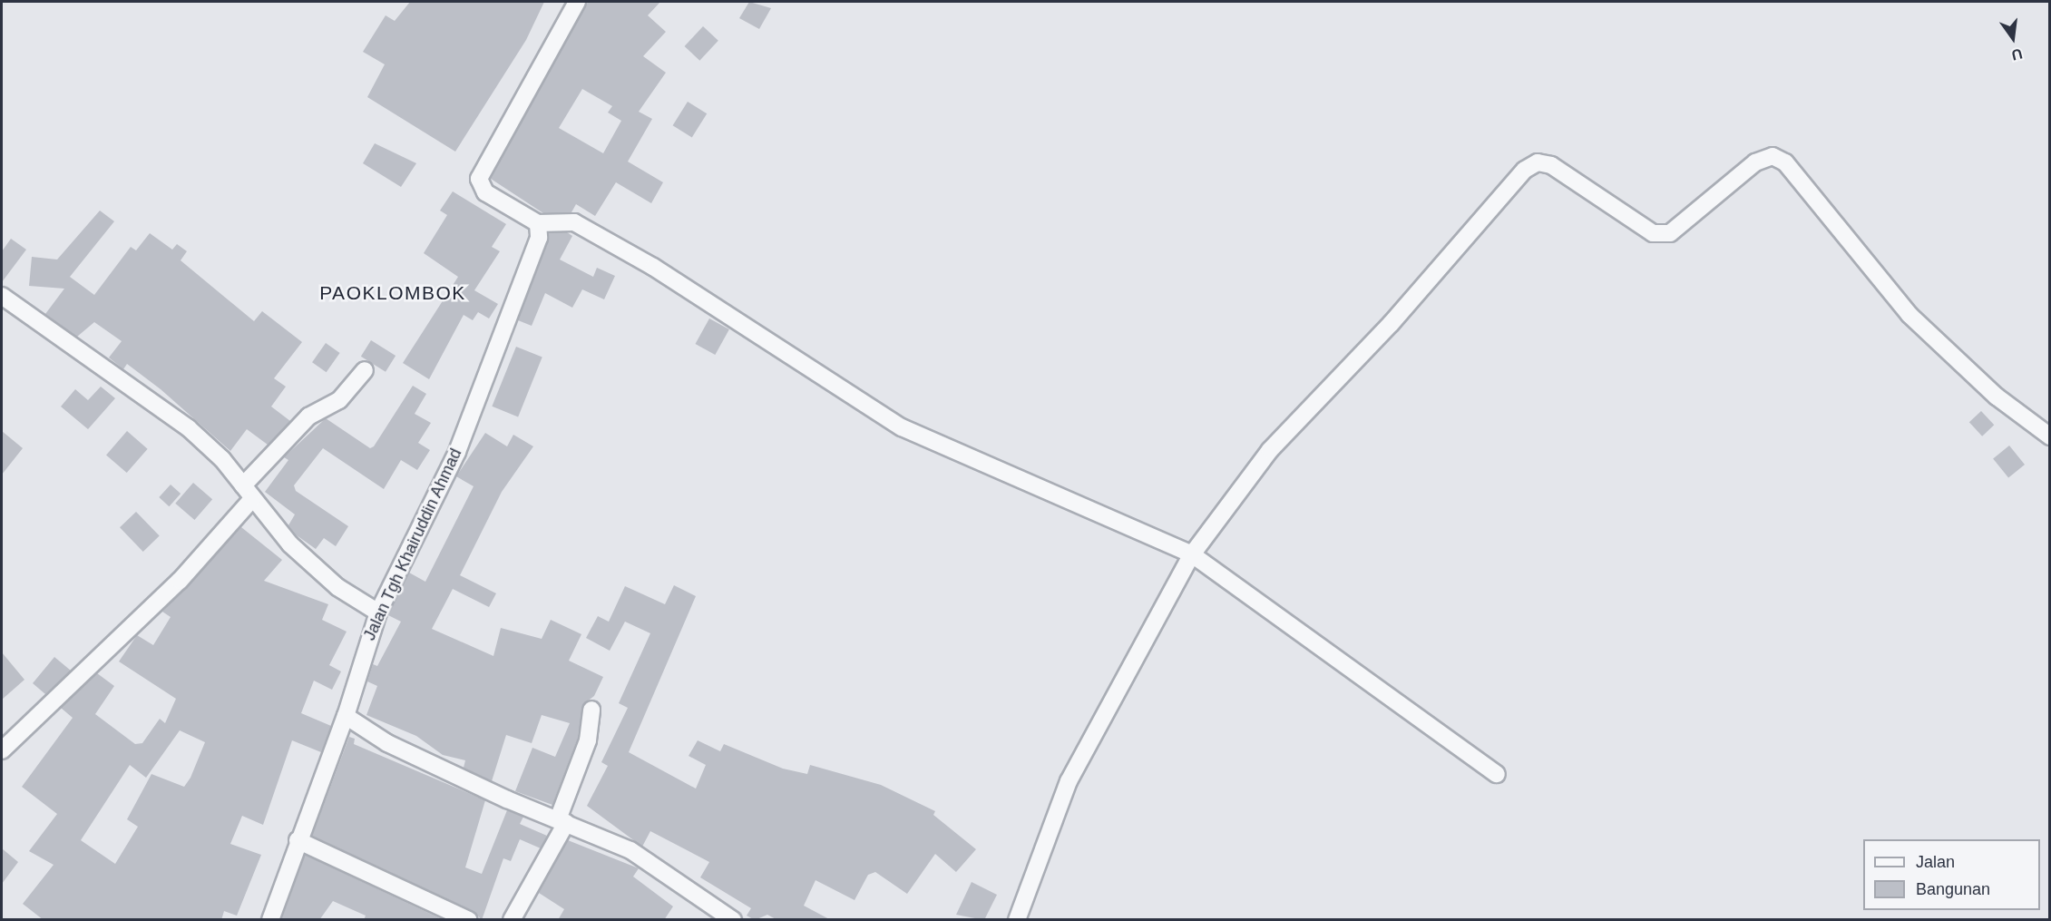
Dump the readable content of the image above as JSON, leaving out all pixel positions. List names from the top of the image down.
{
  "streets": {
    "street": ["Jalan Tgh Khairuddin Ahmad"]
  },
  "districts": ["PAOKLOMBOK"],
  "legend": ["Jalan", "Bangunan"],
  "north": "bottom"
}
